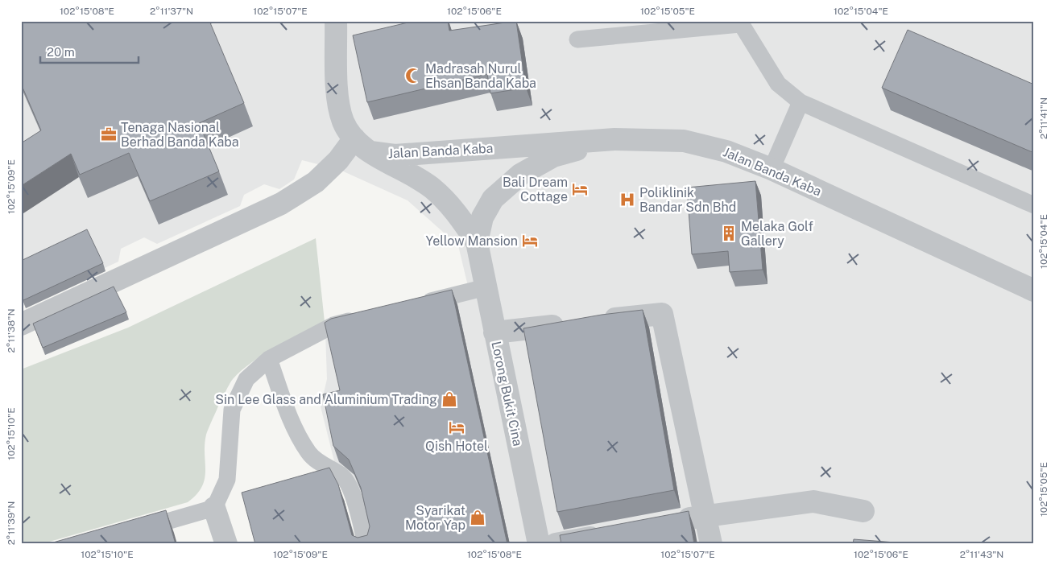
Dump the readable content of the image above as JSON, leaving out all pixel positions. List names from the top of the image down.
{
  "streets": {
    "street": ["Jalan Banda Kaba", "Lorong Bukit Cina"]
  },
  "crossings": [
    ["Jalan Banda Kaba", "Lorong Bukit Cina"]
  ],
  "places": {
    "mosque": ["Madrasah Nurul Ehsan Banda Kaba"],
    "office": ["Tenaga Nasional Berhad Banda Kaba"],
    "hotel": ["Bali Dream Cottage", "Yellow Mansion", "Qish Hotel"],
    "hospital": ["Poliklinik Bandar Sdn Bhd"],
    "building": ["Melaka Golf Gallery"],
    "shop": ["Sin Lee Glass and Aluminium Trading", "Syarikat Motor Yap"]
  },
  "scale_bar": "20 m",
  "coordinates": [
    "102°15'08\"E",
    "2°11'37\"N",
    "102°15'07\"E",
    "102°15'06\"E",
    "102°15'05\"E",
    "102°15'04\"E",
    "2°11'41\"N",
    "102°15'09\"E",
    "2°11'38\"N",
    "102°15'10\"E",
    "2°11'39\"N",
    "2°11'43\"N"
  ]
}
